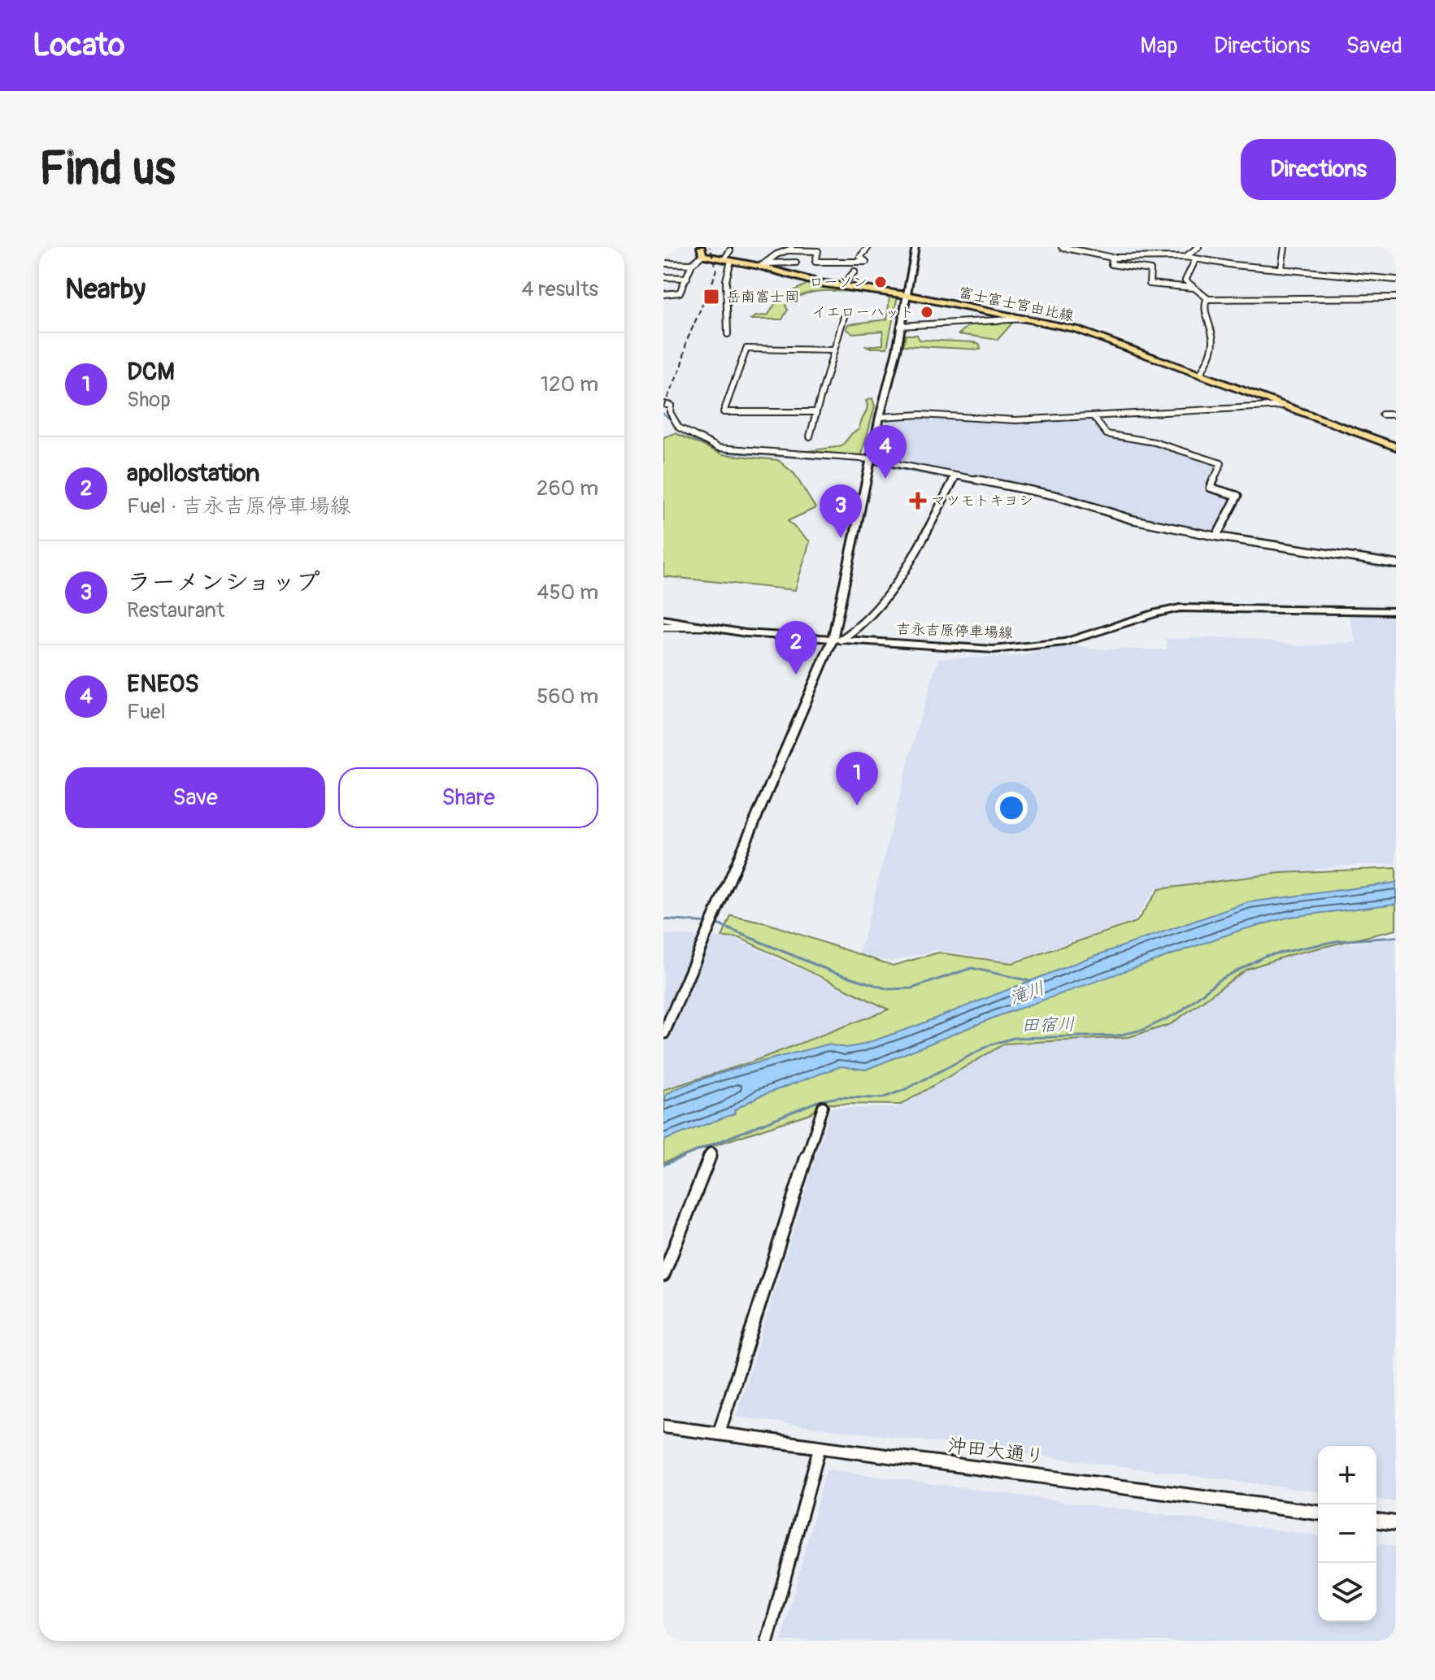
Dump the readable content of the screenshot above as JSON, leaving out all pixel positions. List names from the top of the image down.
{
  "streets": {
    "main road": ["富士富士宮由比線", "吉永吉原停車場線"],
    "street": ["沖田大通り"]
  },
  "water": ["滝川", "田宿川"],
  "places": {
    "other": ["ローソン", "イエローハット"],
    "transit": ["岳南富士岡"],
    "health": ["マツモトキヨシ"]
  },
  "page": {
    "header": "Locato",
    "nav": ["Map", "Directions", "Saved"],
    "buttons": [
      "Directions",
      ["Save", "Share"]
    ],
    "title": "Find us",
    "heading": ["Nearby", "4 results"],
    "list": [
      {
        "mark": "1",
        "name": "DCM",
        "note": "Shop",
        "value": "120 m"
      },
      {
        "mark": "2",
        "name": "apollostation",
        "note": "Fuel · 吉永吉原停車場線",
        "value": "260 m"
      },
      {
        "mark": "3",
        "name": "ラーメンショップ",
        "note": "Restaurant",
        "value": "450 m"
      },
      {
        "mark": "4",
        "name": "ENEOS",
        "note": "Fuel",
        "value": "560 m"
      }
    ],
    "pins": [
      "4",
      "3",
      "2",
      "1"
    ],
    "map_buttons": ["+", "−"]
  }
}
